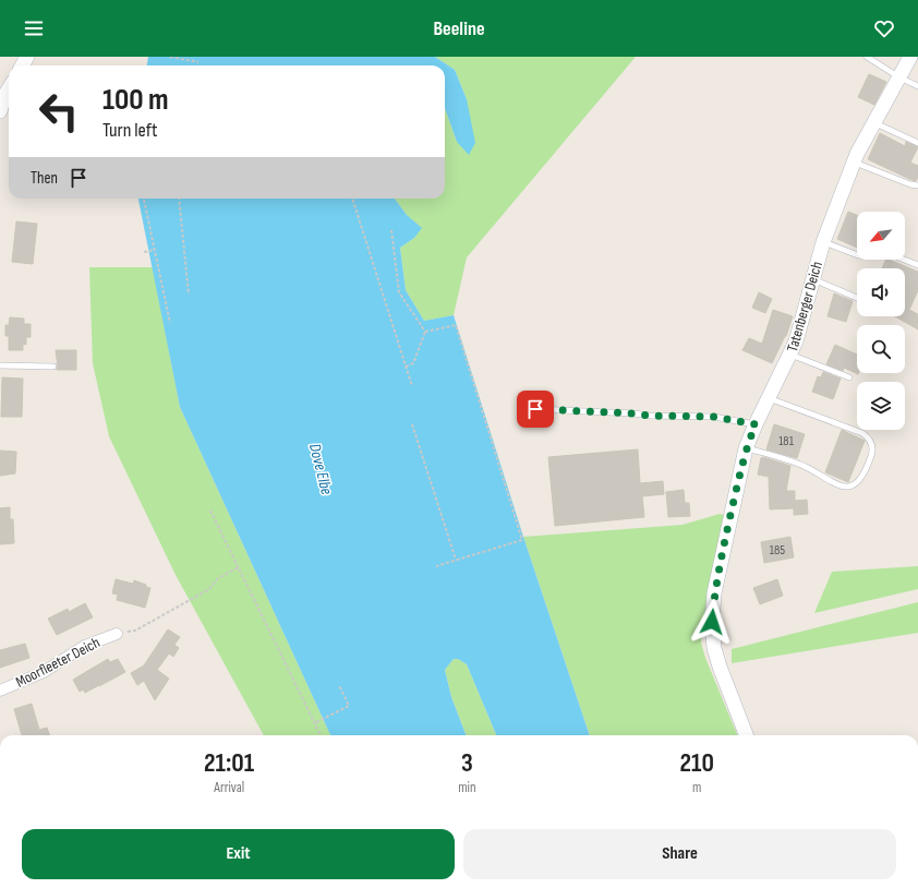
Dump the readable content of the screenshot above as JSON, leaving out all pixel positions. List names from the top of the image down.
{
  "streets": {
    "street": ["Tatenberger Deich", "Moorfleeter Deich"]
  },
  "water": ["Dove Elbe"],
  "house_numbers": ["181", "185"],
  "north": "bottom left",
  "page": {
    "header": "Beeline",
    "turn": ["100 m", "Turn left"],
    "then": "Then",
    "eta": [
      "21:01",
      "Arrival",
      "3",
      "min",
      "210",
      "m"
    ],
    "buttons": ["Exit", "Share"]
  }
}
